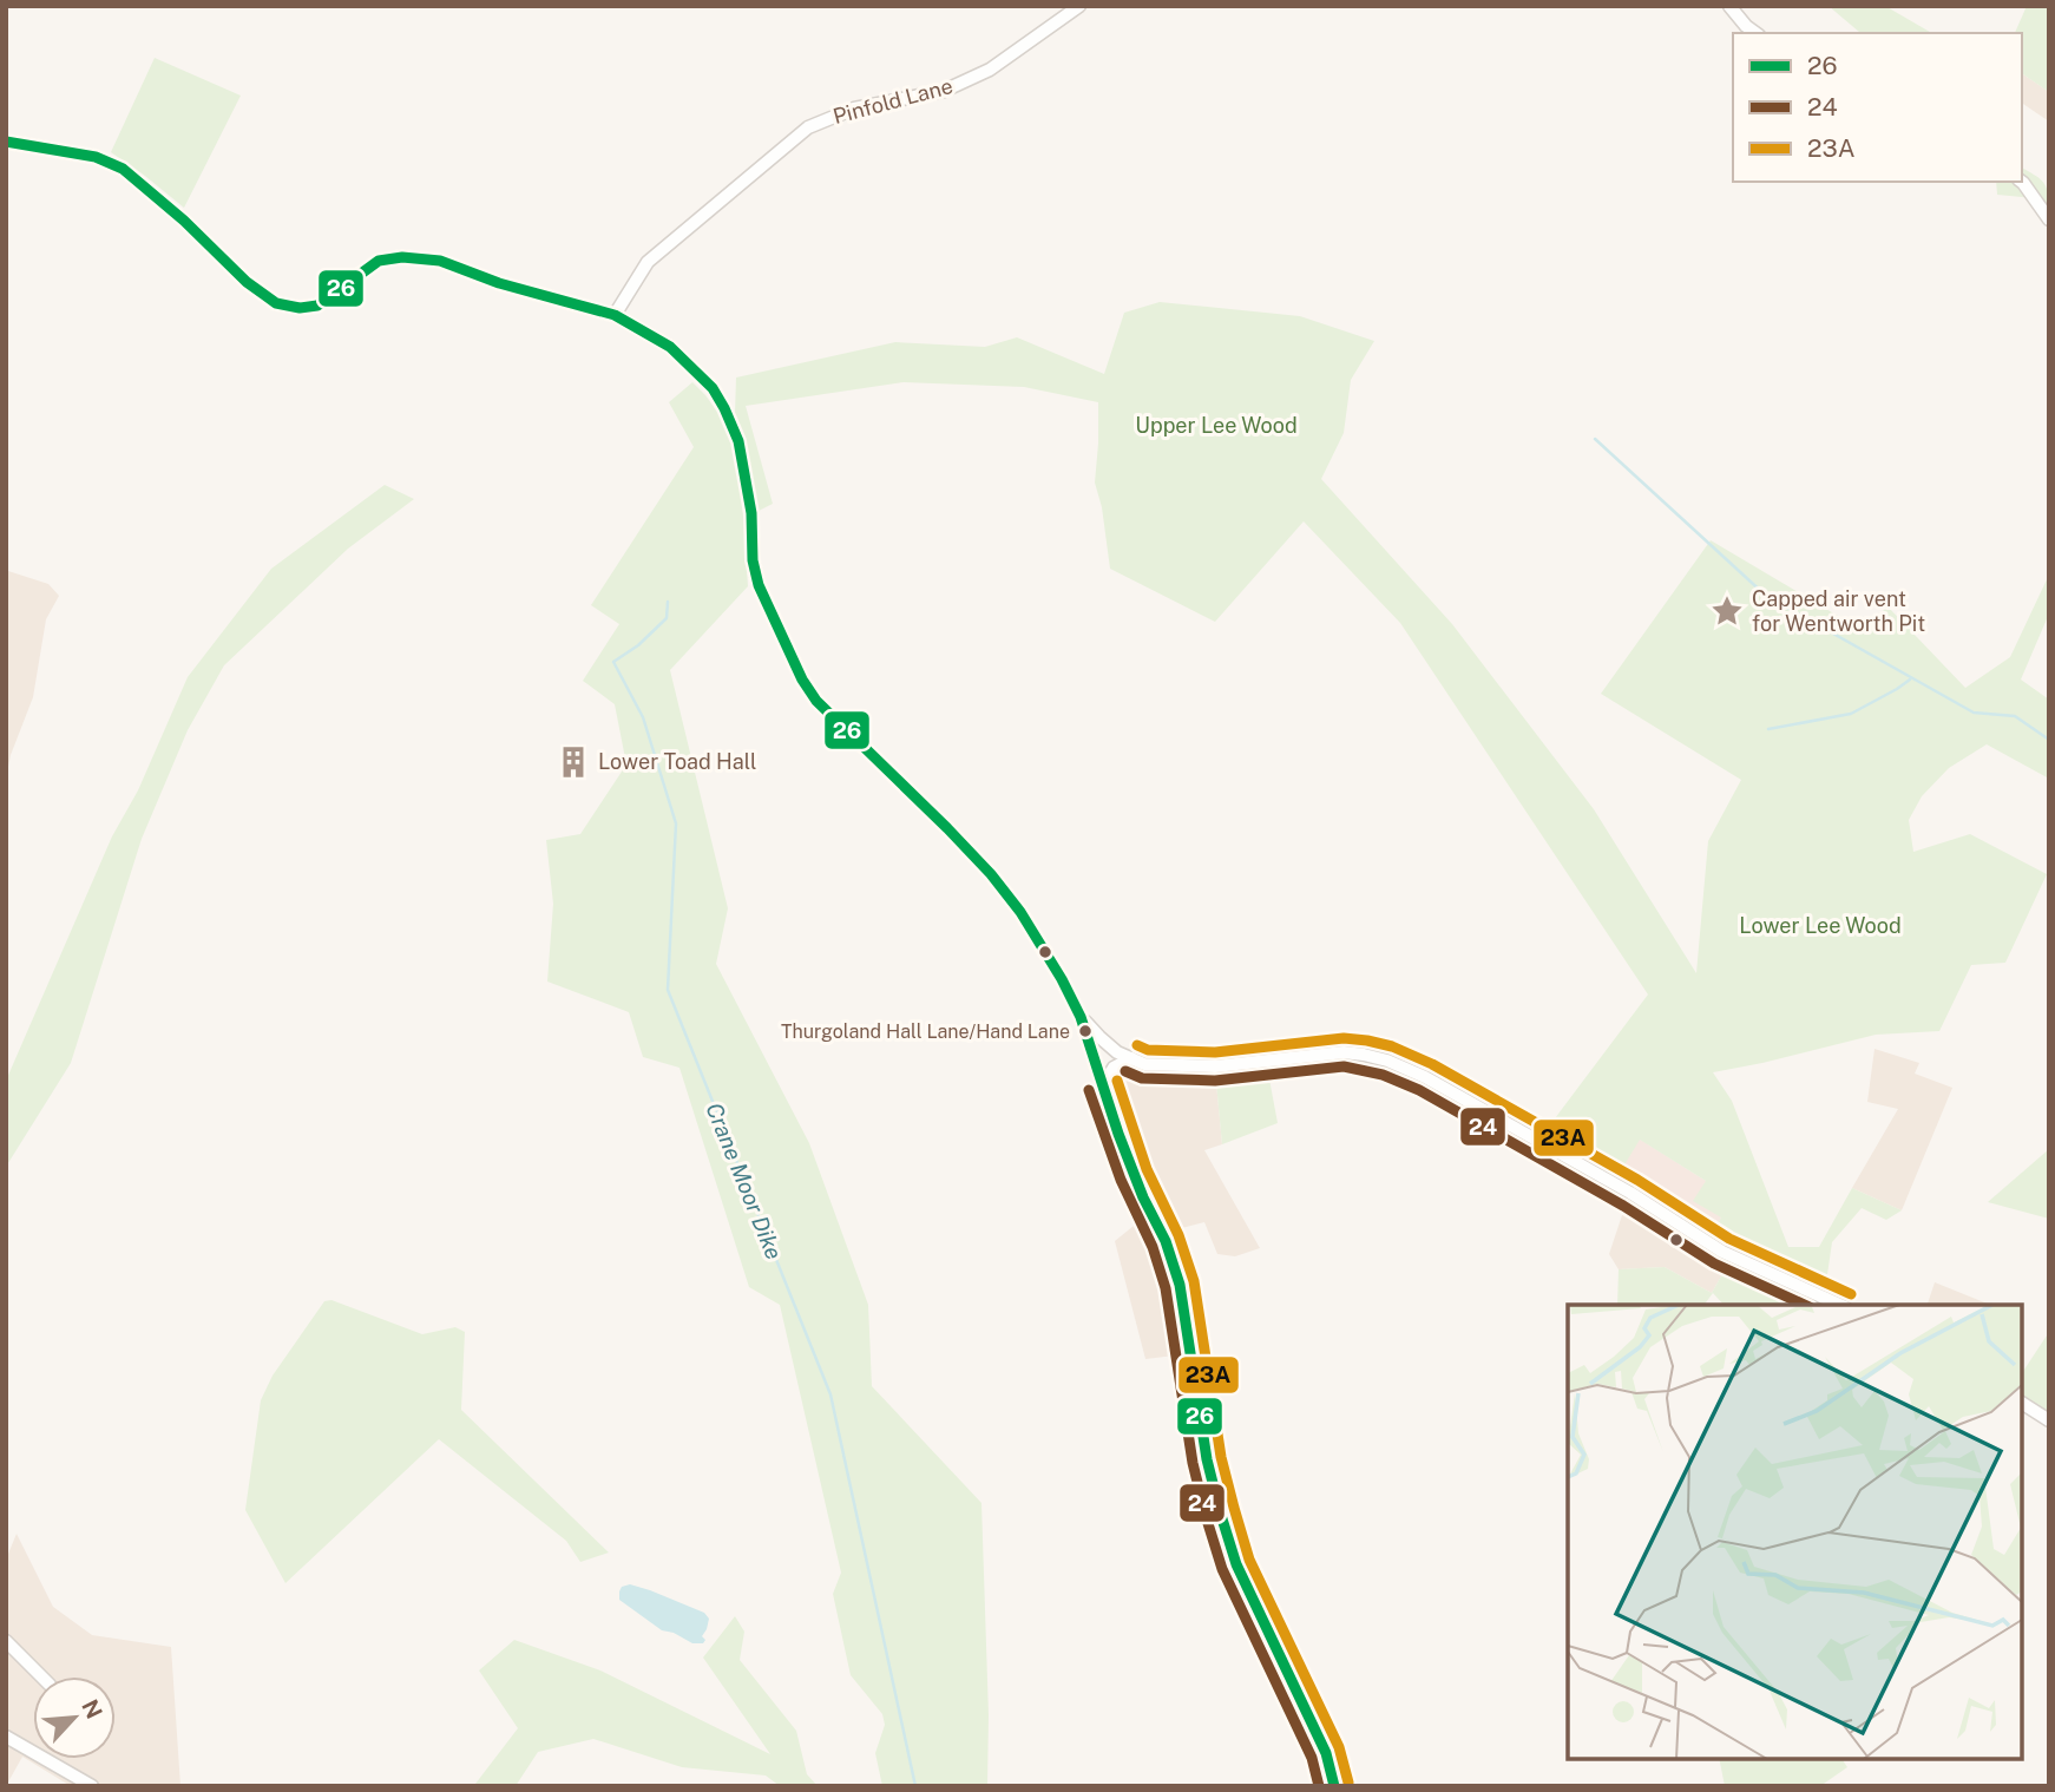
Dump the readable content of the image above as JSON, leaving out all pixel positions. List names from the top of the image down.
{
  "streets": {
    "street": ["Pinfold Lane"]
  },
  "water": ["Crane Moor Dike"],
  "parks": ["Upper Lee Wood", "Lower Lee Wood"],
  "places": {
    "place": ["Capped air vent for Wentworth Pit"],
    "building": ["Lower Toad Hall"],
    "other": ["Thurgoland Hall Lane/Hand Lane"]
  },
  "lines": ["transit line 26", "transit line 23A", "transit line 24"],
  "legend": ["26", "24", "23A"],
  "north": "top right"
}
